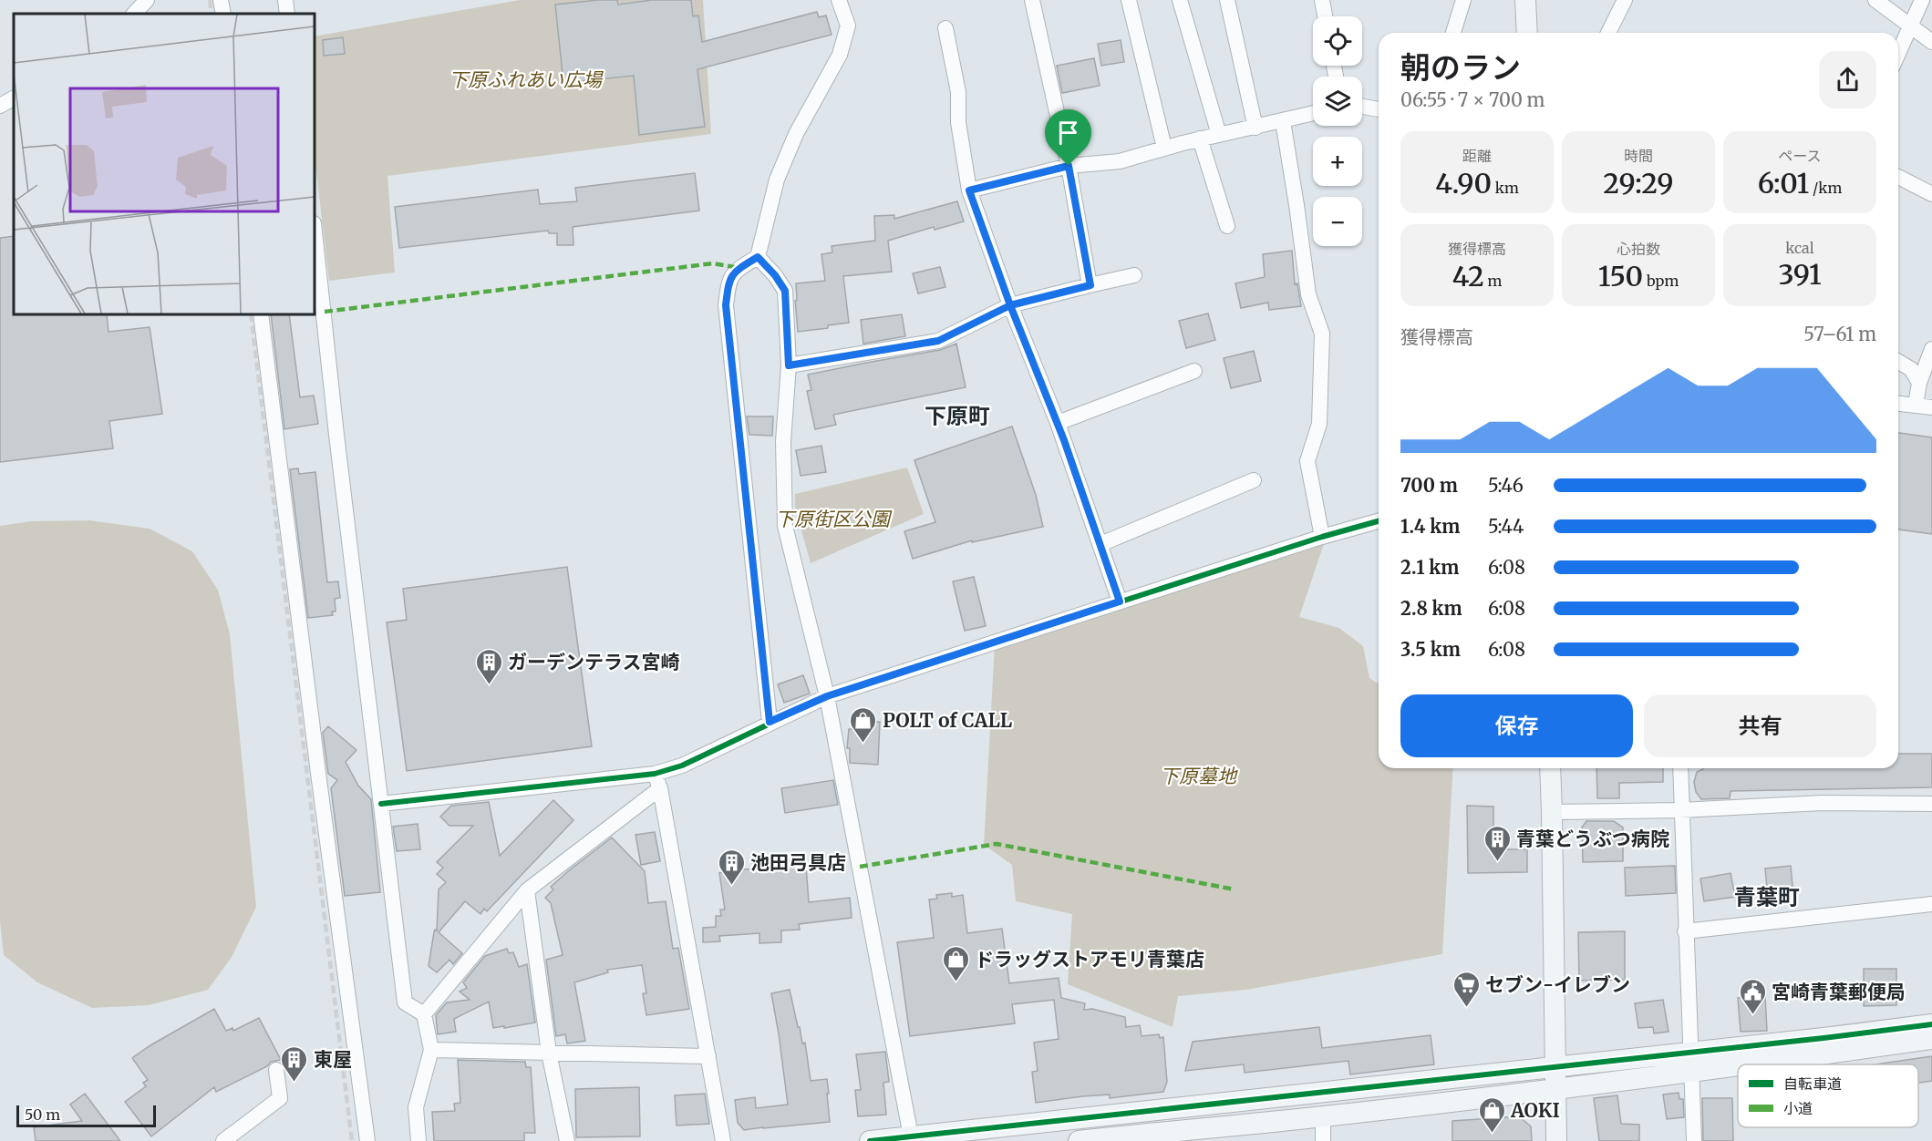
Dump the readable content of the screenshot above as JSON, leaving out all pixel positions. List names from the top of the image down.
{
  "districts": ["下原町", "青葉町"],
  "parks": ["下原ふれあい広場", "下原街区公園", "下原墓地"],
  "places": {
    "building": [
      "ガーデンテラス宮崎",
      "青葉どうぶつ病院",
      "池田弓具店",
      "東屋"
    ],
    "shop": ["POLT of CALL", "ドラッグストアモリ青葉店", "AOKI"],
    "supermarket": ["セブン-イレブン"],
    "public building": ["宮崎青葉郵便局"]
  },
  "legend": ["自転車道", "小道"],
  "scale_bar": "50 m",
  "page": {
    "map_buttons": ["+", "−"],
    "heading": ["朝のラン", "06:55 · 7 × 700 m"],
    "stats": [
      ["距離", "4.90 km"],
      ["時間", "29:29"],
      ["ペース", "6:01 /km"],
      ["獲得標高", "42 m"],
      ["心拍数", "150 bpm"],
      ["kcal", "391"]
    ],
    "chart": ["獲得標高", "57–61 m"],
    "list": [
      {
        "name": "700 m",
        "note": "5:46"
      },
      {
        "name": "1.4 km",
        "note": "5:44"
      },
      {
        "name": "2.1 km",
        "note": "6:08"
      },
      {
        "name": "2.8 km",
        "note": "6:08"
      },
      {
        "name": "3.5 km",
        "note": "6:08"
      }
    ],
    "buttons": ["保存", "共有"],
    "scale": "50 m"
  }
}
